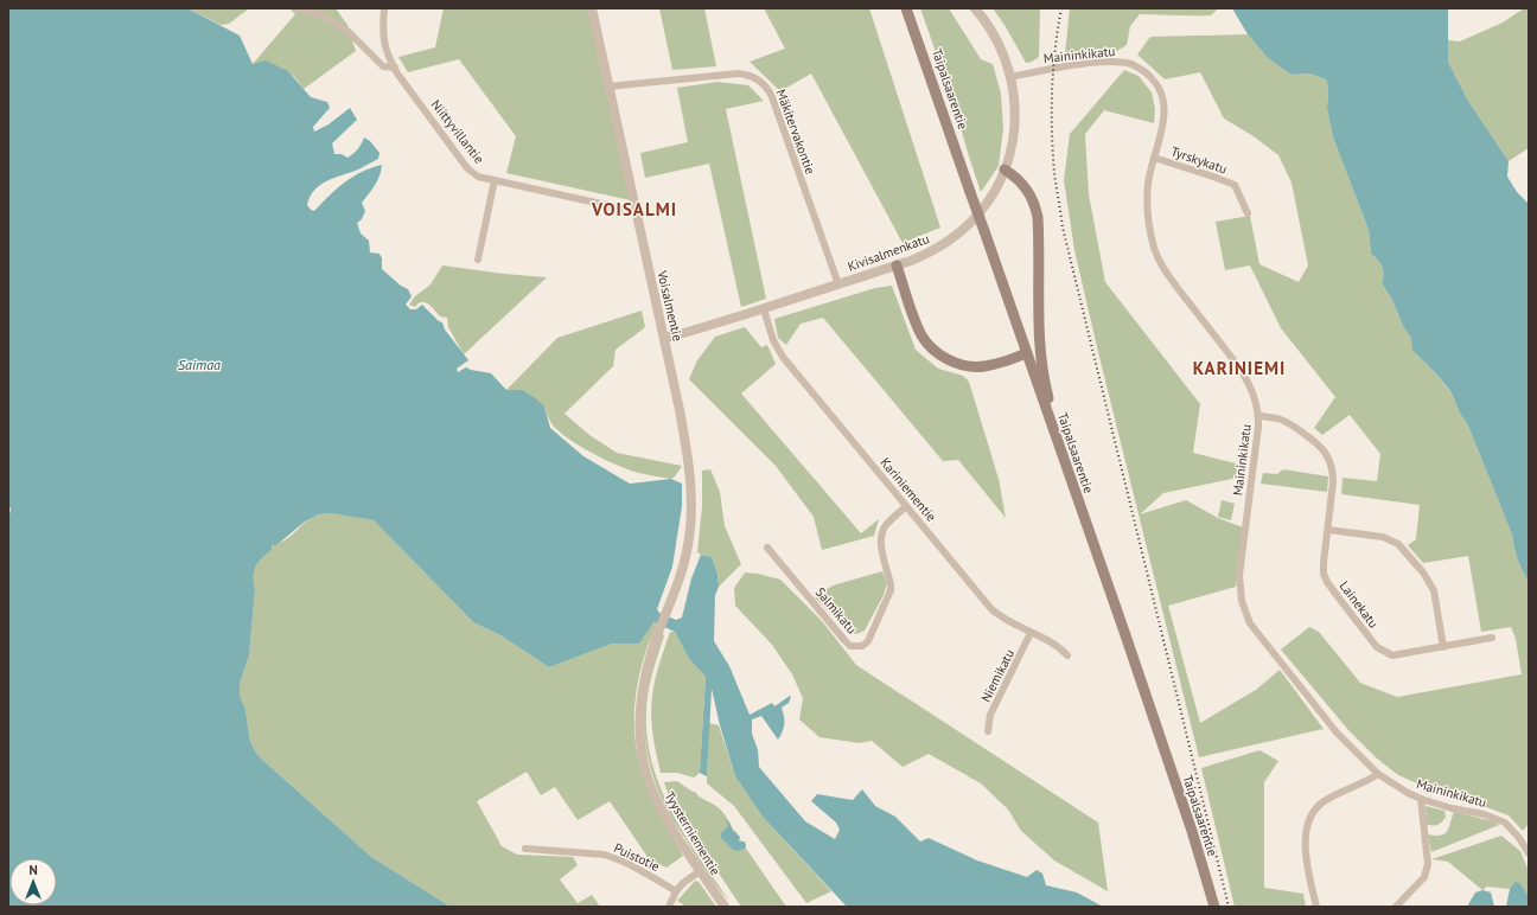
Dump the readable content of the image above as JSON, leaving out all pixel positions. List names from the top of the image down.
{
  "streets": {
    "main road": ["Taipalsaarentie"],
    "street": [
      "Maininkikatu",
      "Niittyvillantie",
      "Mäkitervakontie",
      "Tyrskykatu",
      "Kivisalmenkatu",
      "Voisalmentie",
      "Kariniementie",
      "Lainekatu",
      "Salmikatu",
      "Niemikatu",
      "Tyysterniementie",
      "Puistotie"
    ]
  },
  "crossings": [
    ["Maininkikatu", "Tyrskykatu"],
    ["Maininkikatu", "Kivisalmenkatu"],
    ["Maininkikatu", "Lainekatu"],
    ["Niittyvillantie", "Voisalmentie"],
    ["Mäkitervakontie", "Kivisalmenkatu"],
    ["Mäkitervakontie", "Voisalmentie"],
    ["Kivisalmenkatu", "Voisalmentie"],
    ["Kivisalmenkatu", "Kariniementie"],
    ["Voisalmentie", "Tyysterniementie"],
    ["Kariniementie", "Salmikatu"],
    ["Kariniementie", "Niemikatu"]
  ],
  "districts": ["VOISALMI", "KARINIEMI"],
  "water": ["Saimaa"],
  "north": "top"
}
